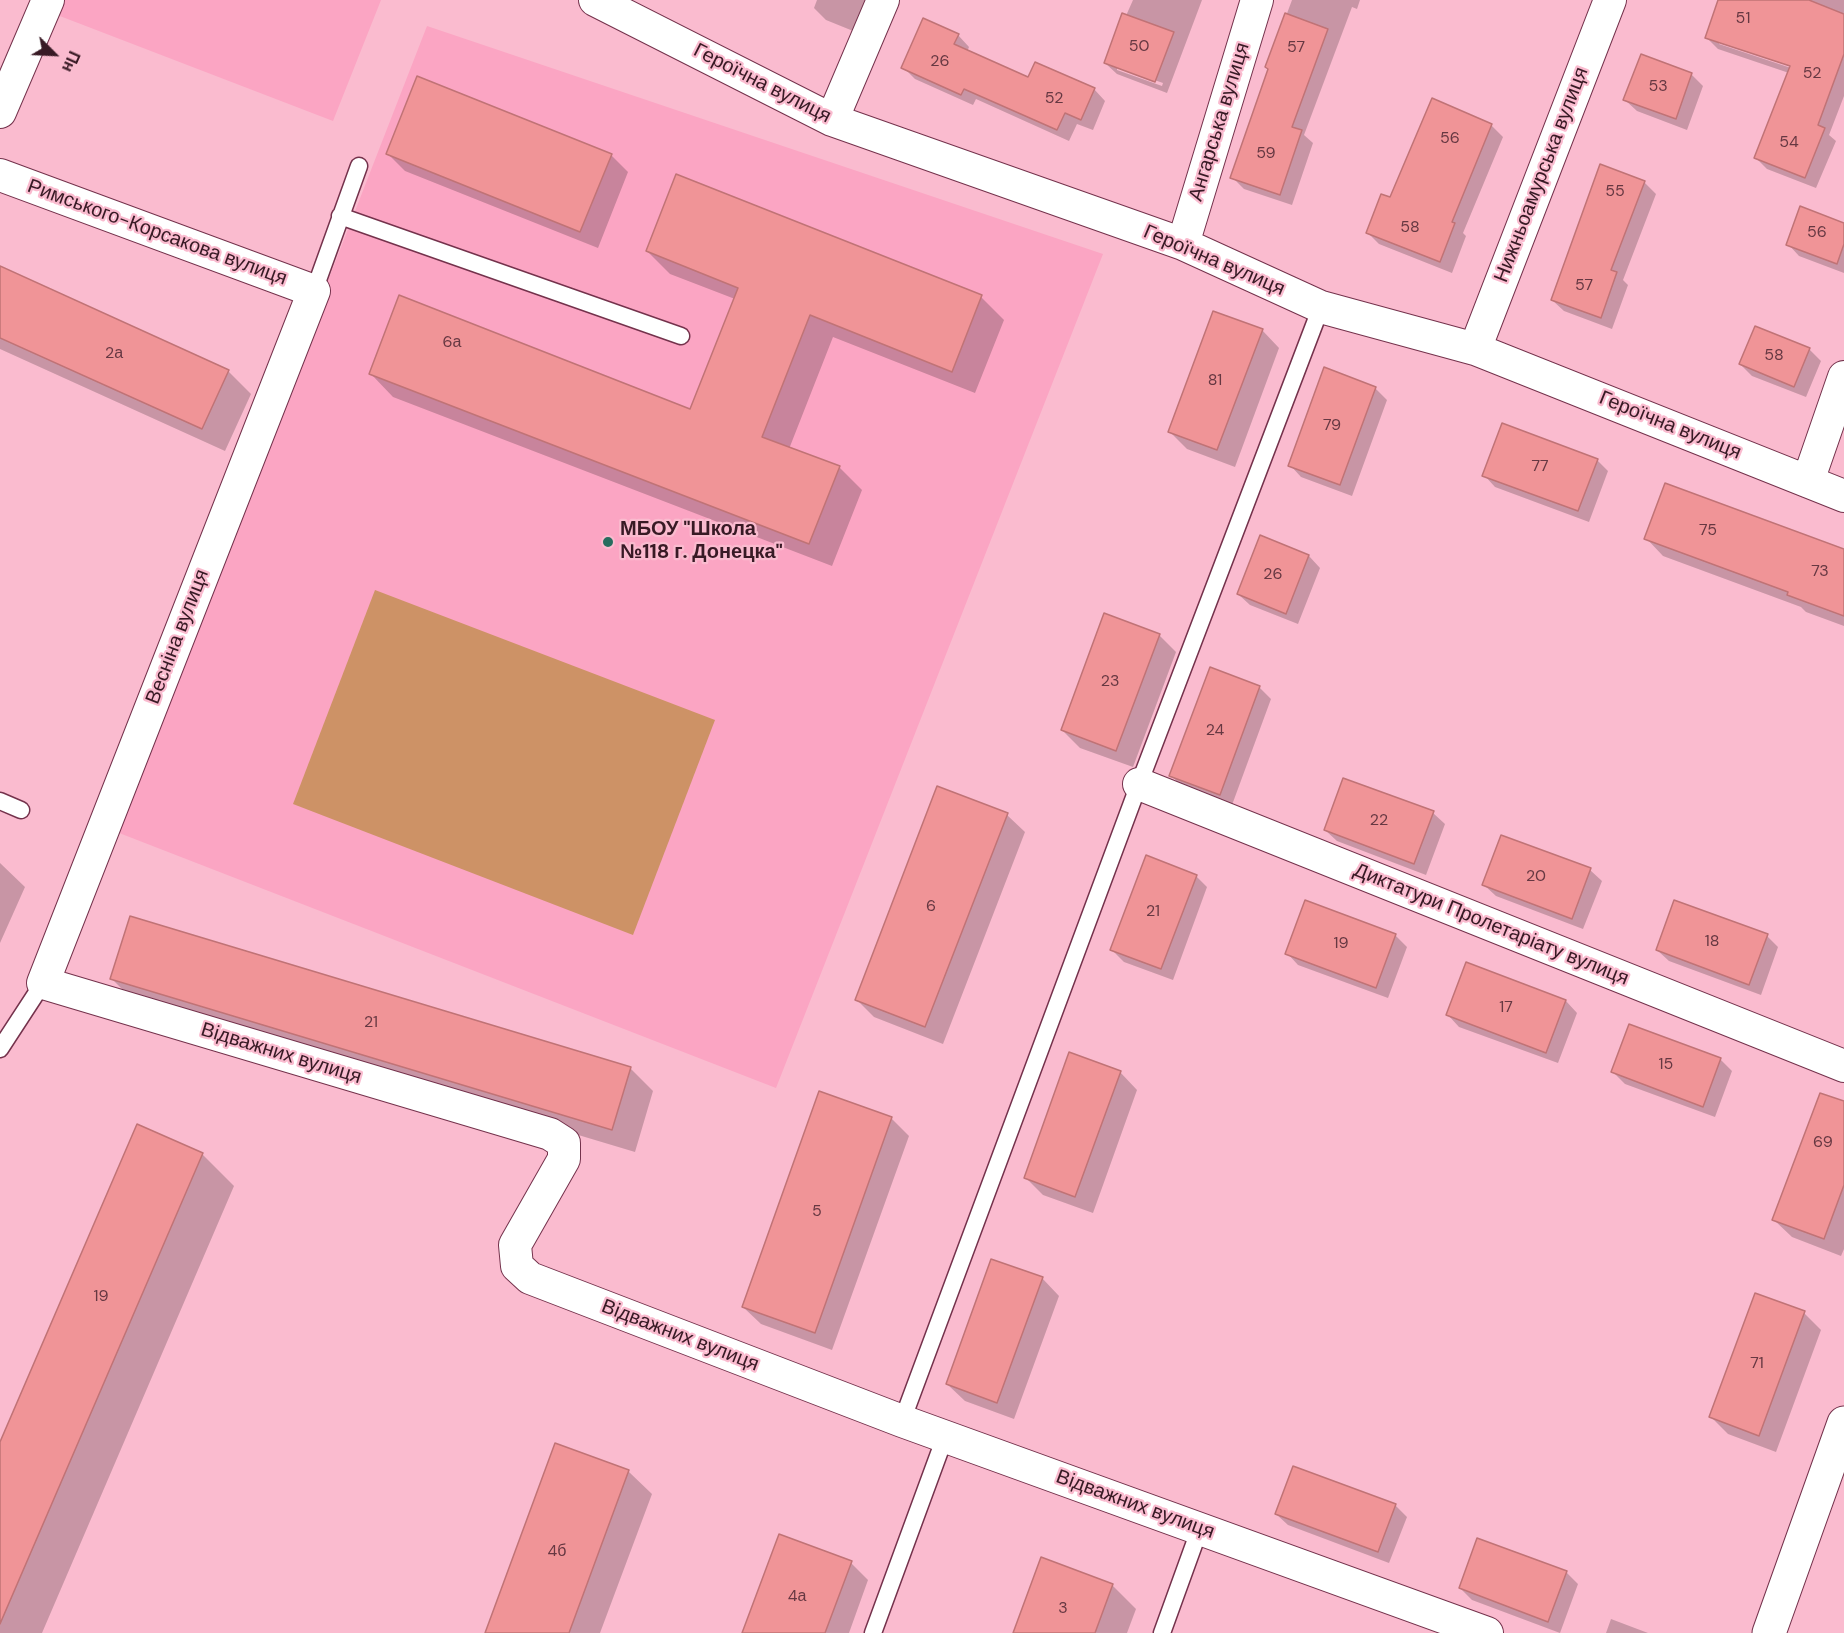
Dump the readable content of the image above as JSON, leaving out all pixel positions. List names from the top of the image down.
{
  "streets": {
    "street": [
      "Героїчна вулиця",
      "Ангарська вулиця",
      "Нижньоамурська вулиця",
      "Римського-Корсакова вулиця",
      "Весніна вулиця",
      "Диктатури Пролетаріату вулиця",
      "Відважних вулиця"
    ]
  },
  "crossings": [
    ["Героїчна вулиця", "Ангарська вулиця"],
    ["Героїчна вулиця", "Нижньоамурська вулиця"],
    ["Римського-Корсакова вулиця", "Весніна вулиця"],
    ["Весніна вулиця", "Відважних вулиця"]
  ],
  "places": ["МБОУ \"Школа №118 г. Донецка\""],
  "house_numbers": [
    "51",
    "50",
    "57",
    "26",
    "52",
    "53",
    "52",
    "56",
    "54",
    "59",
    "55",
    "58",
    "56",
    "57",
    "6а",
    "2а",
    "58",
    "81",
    "79",
    "77",
    "75",
    "73",
    "26",
    "23",
    "24",
    "22",
    "20",
    "6",
    "21",
    "18",
    "19",
    "17",
    "21",
    "15",
    "69",
    "5",
    "19",
    "71",
    "4б",
    "4а",
    "3"
  ],
  "north": "bottom right"
}
